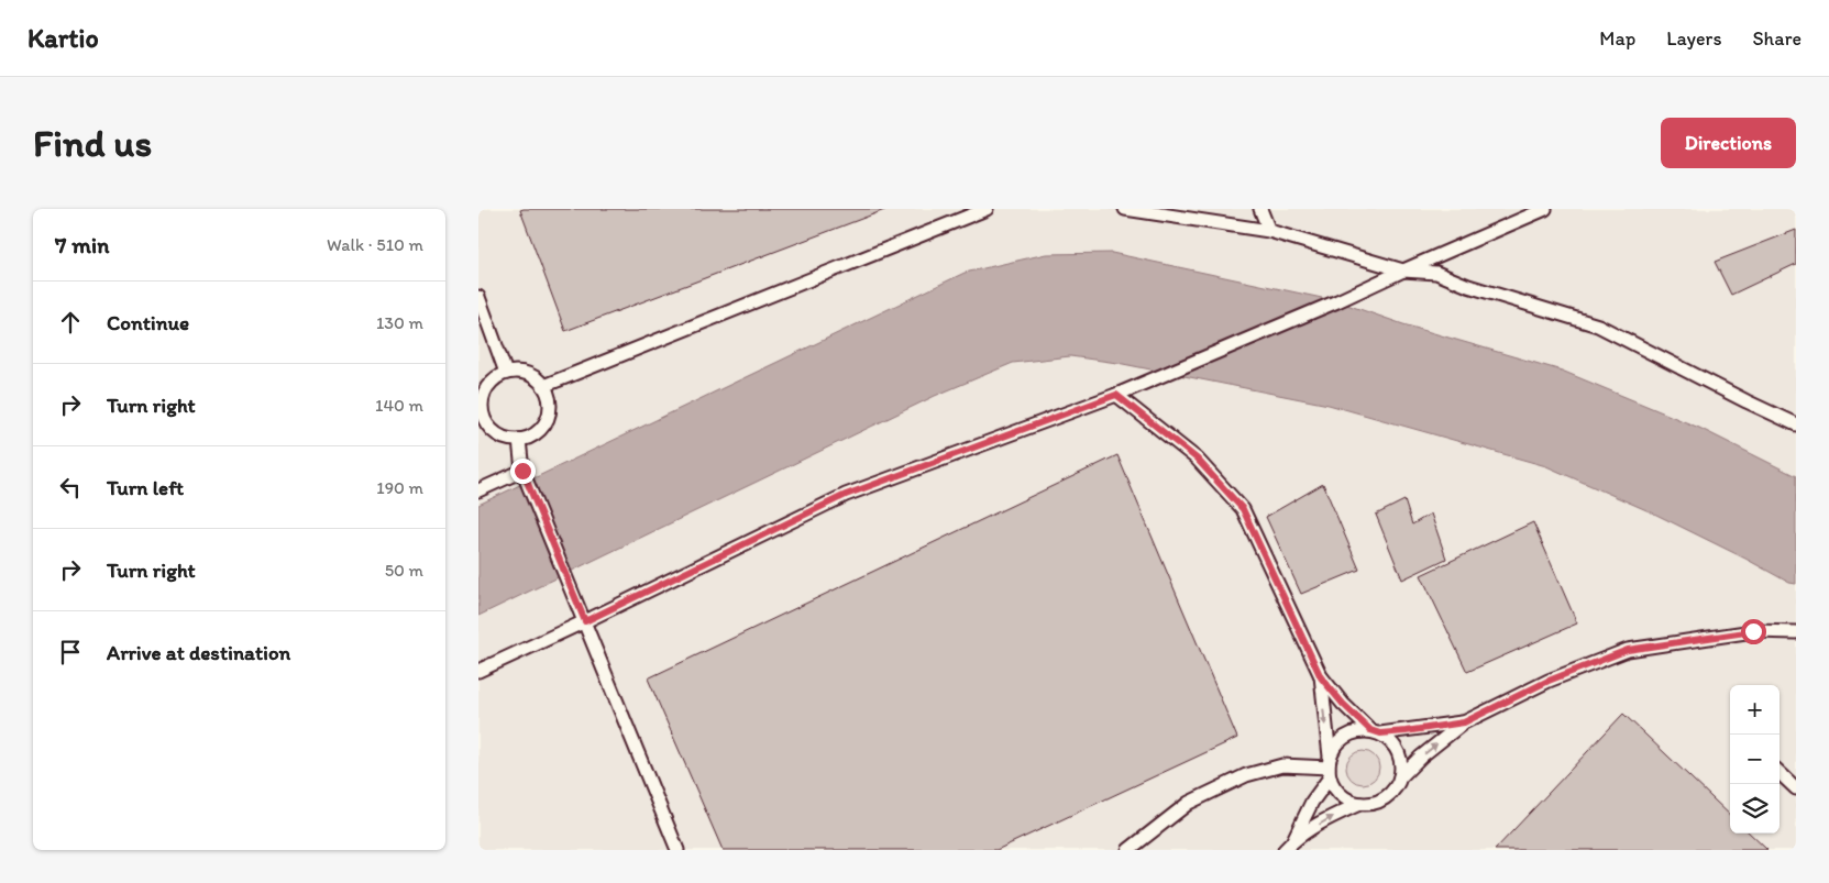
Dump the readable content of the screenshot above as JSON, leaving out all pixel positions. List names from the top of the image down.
{
  "page": {
    "header": "Kartio",
    "nav": ["Map", "Layers", "Share"],
    "buttons": "Directions",
    "title": "Find us",
    "heading": ["7 min", "Walk · 510 m"],
    "list": [
      ["Continue", "130 m"],
      ["Turn right", "140 m"],
      ["Turn left", "190 m"],
      ["Turn right", "50 m"],
      "Arrive at destination"
    ],
    "map_buttons": ["+", "−"]
  }
}
